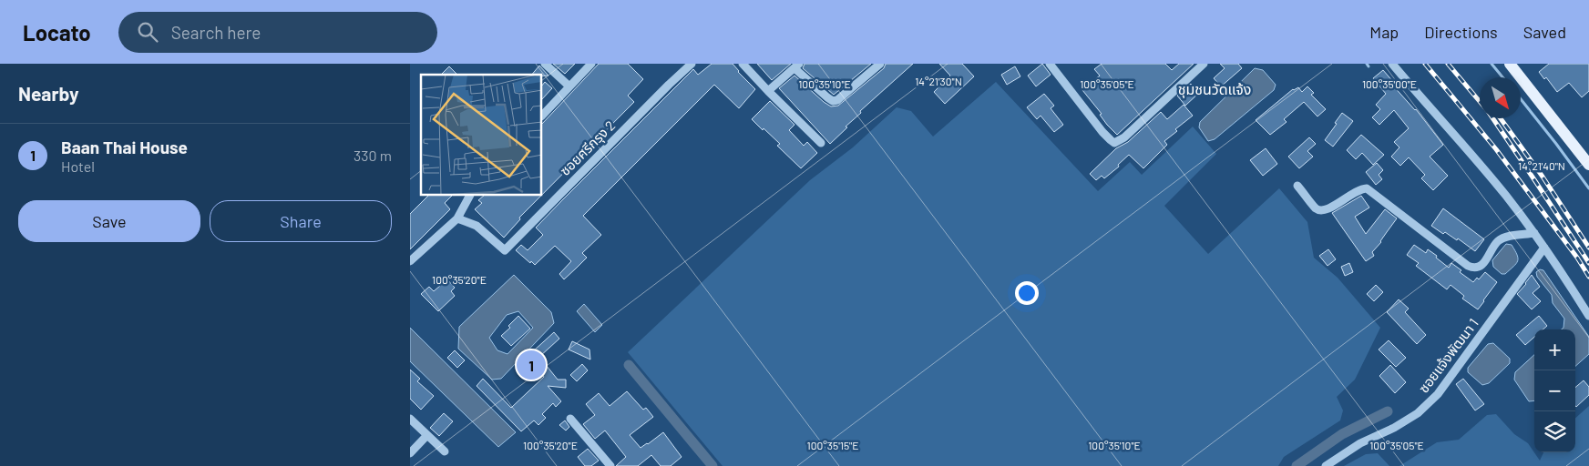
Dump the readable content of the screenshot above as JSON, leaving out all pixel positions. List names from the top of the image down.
{
  "streets": {
    "street": ["ซอยศรีกรุง 2", "ซอยแจ้งพัฒนา 1"]
  },
  "districts": ["ชุมชนวัดแจ้ง"],
  "north": "bottom right",
  "page": {
    "header": "Locato",
    "search": "Search here",
    "nav": ["Map", "Directions", "Saved"],
    "heading": "Nearby",
    "list": [
      {
        "mark": "1",
        "name": "Baan Thai House",
        "note": "Hotel",
        "value": "330 m"
      }
    ],
    "buttons": ["Save", "Share"],
    "map_buttons": ["+", "−"],
    "pins": "1"
  },
  "coordinates": [
    "14°21'30\"N",
    "100°35'10\"E",
    "100°35'05\"E",
    "100°35'00\"E",
    "14°21'40\"N",
    "100°35'20\"E",
    "100°35'15\"E"
  ]
}
